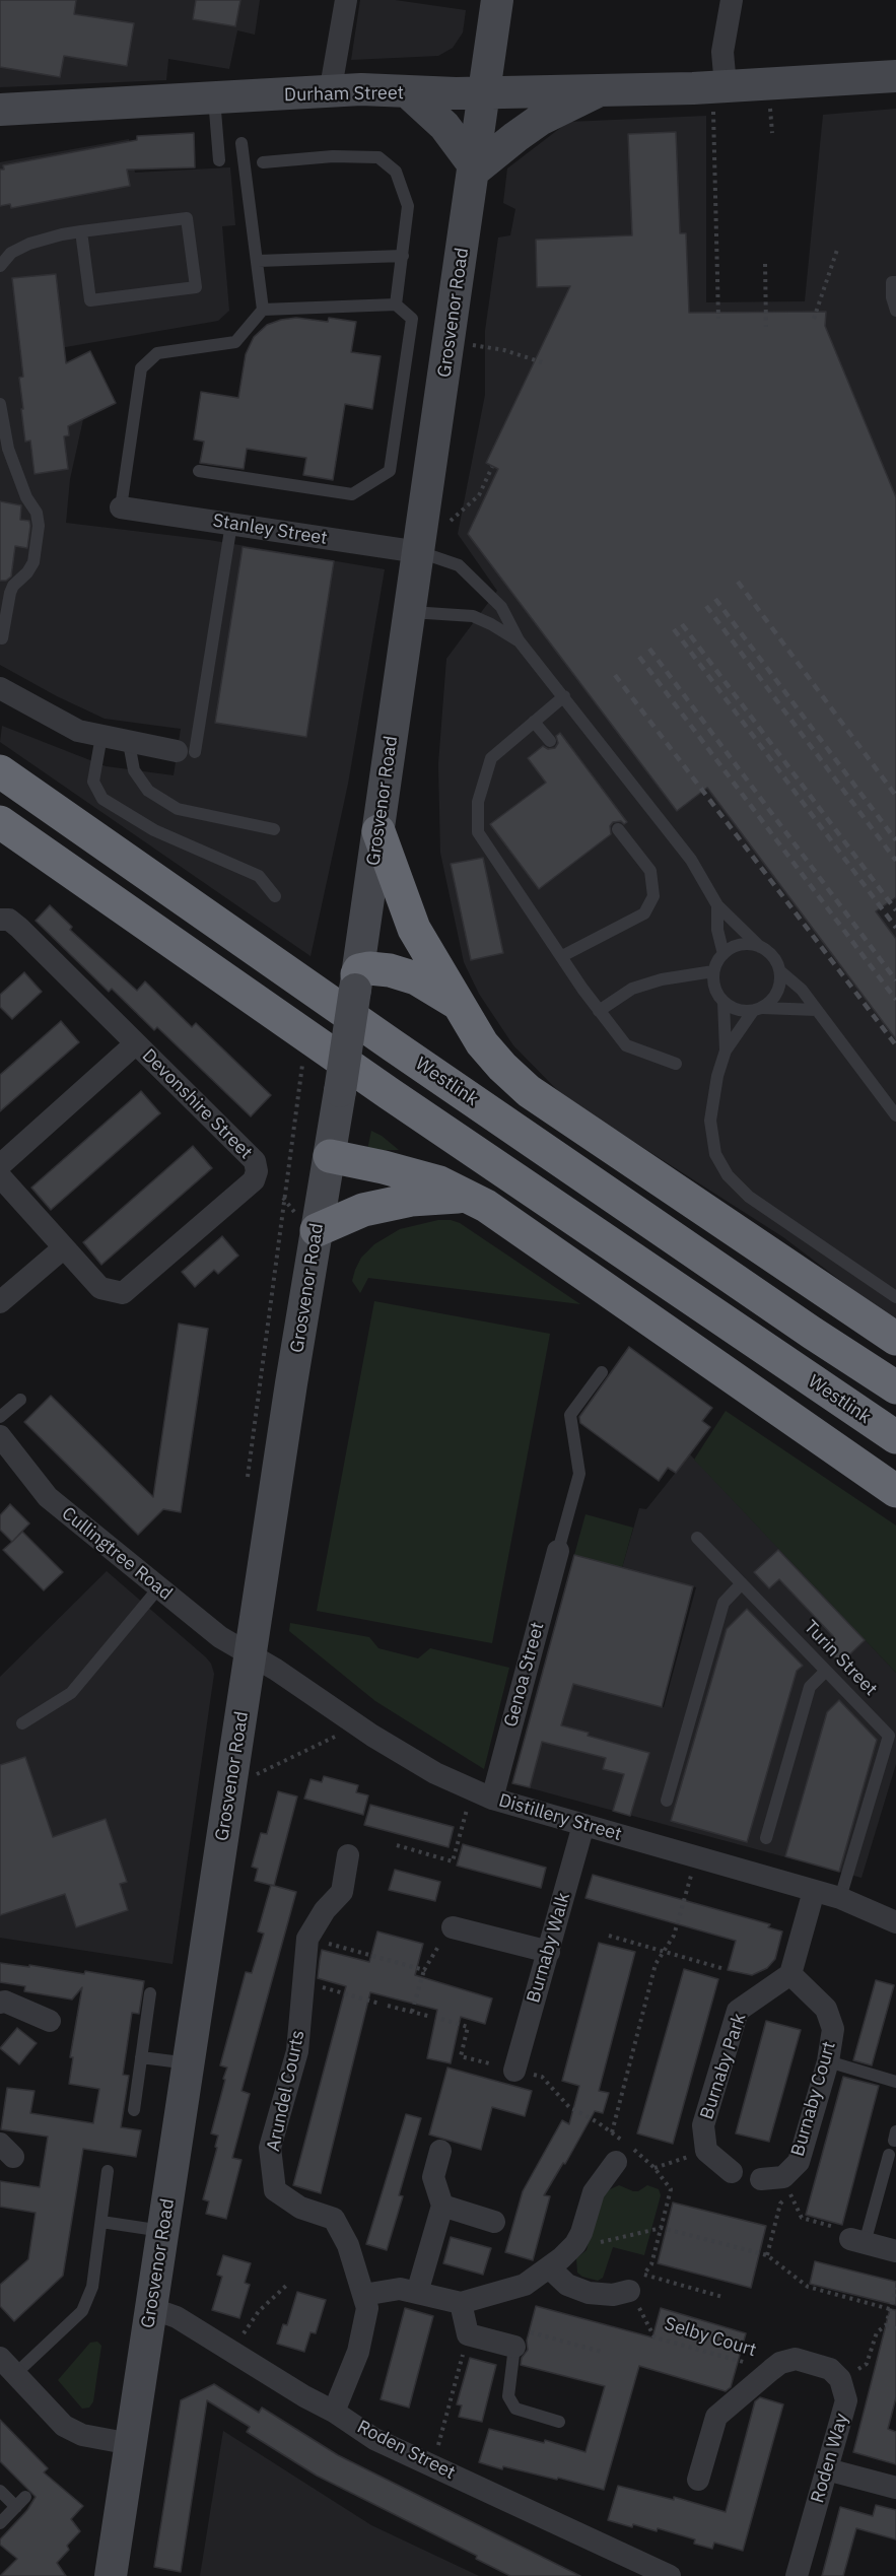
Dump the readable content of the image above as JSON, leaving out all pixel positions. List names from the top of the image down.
{
  "streets": {
    "highway": ["Westlink"],
    "main road": ["Durham Street", "Grosvenor Road"],
    "street": [
      "Stanley Street",
      "Devonshire Street",
      "Cullingtree Road",
      "Genoa Street",
      "Distillery Street",
      "Burnaby Walk",
      "Burnaby Park",
      "Arundel Courts",
      "Burnaby Court",
      "Roden Street",
      "Roden Way"
    ],
    "lane": ["Turin Street"],
    "path": ["Selby Court"]
  },
  "crossings": [
    ["Durham Street", "Grosvenor Road"],
    ["Grosvenor Road", "Stanley Street"],
    ["Grosvenor Road", "Cullingtree Road"],
    ["Grosvenor Road", "Distillery Street"],
    ["Grosvenor Road", "Roden Street"],
    ["Cullingtree Road", "Distillery Street"],
    ["Turin Street", "Distillery Street"],
    ["Genoa Street", "Distillery Street"],
    ["Distillery Street", "Burnaby Walk"],
    ["Burnaby Park", "Burnaby Court"]
  ]
}
